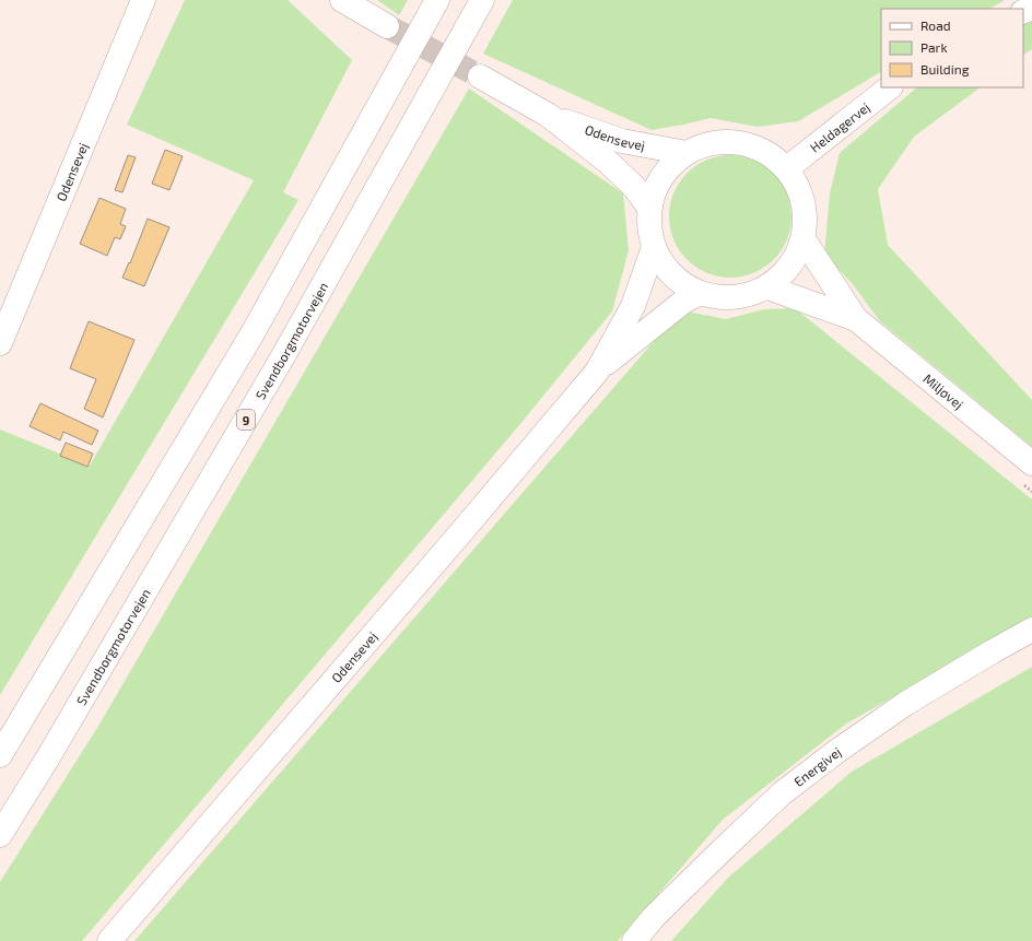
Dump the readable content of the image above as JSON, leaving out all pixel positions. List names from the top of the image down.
{
  "streets": {
    "main road": [
      "Heldagervej",
      "Odensevej",
      "Svendborgmotorvejen",
      "Miljøvej",
      "9",
      "Energivej"
    ]
  },
  "crossings": [
    ["Heldagervej", "Odensevej"],
    ["Heldagervej", "Miljøvej"],
    ["Odensevej", "Miljøvej"]
  ],
  "legend": ["Road", "Park", "Building"]
}
